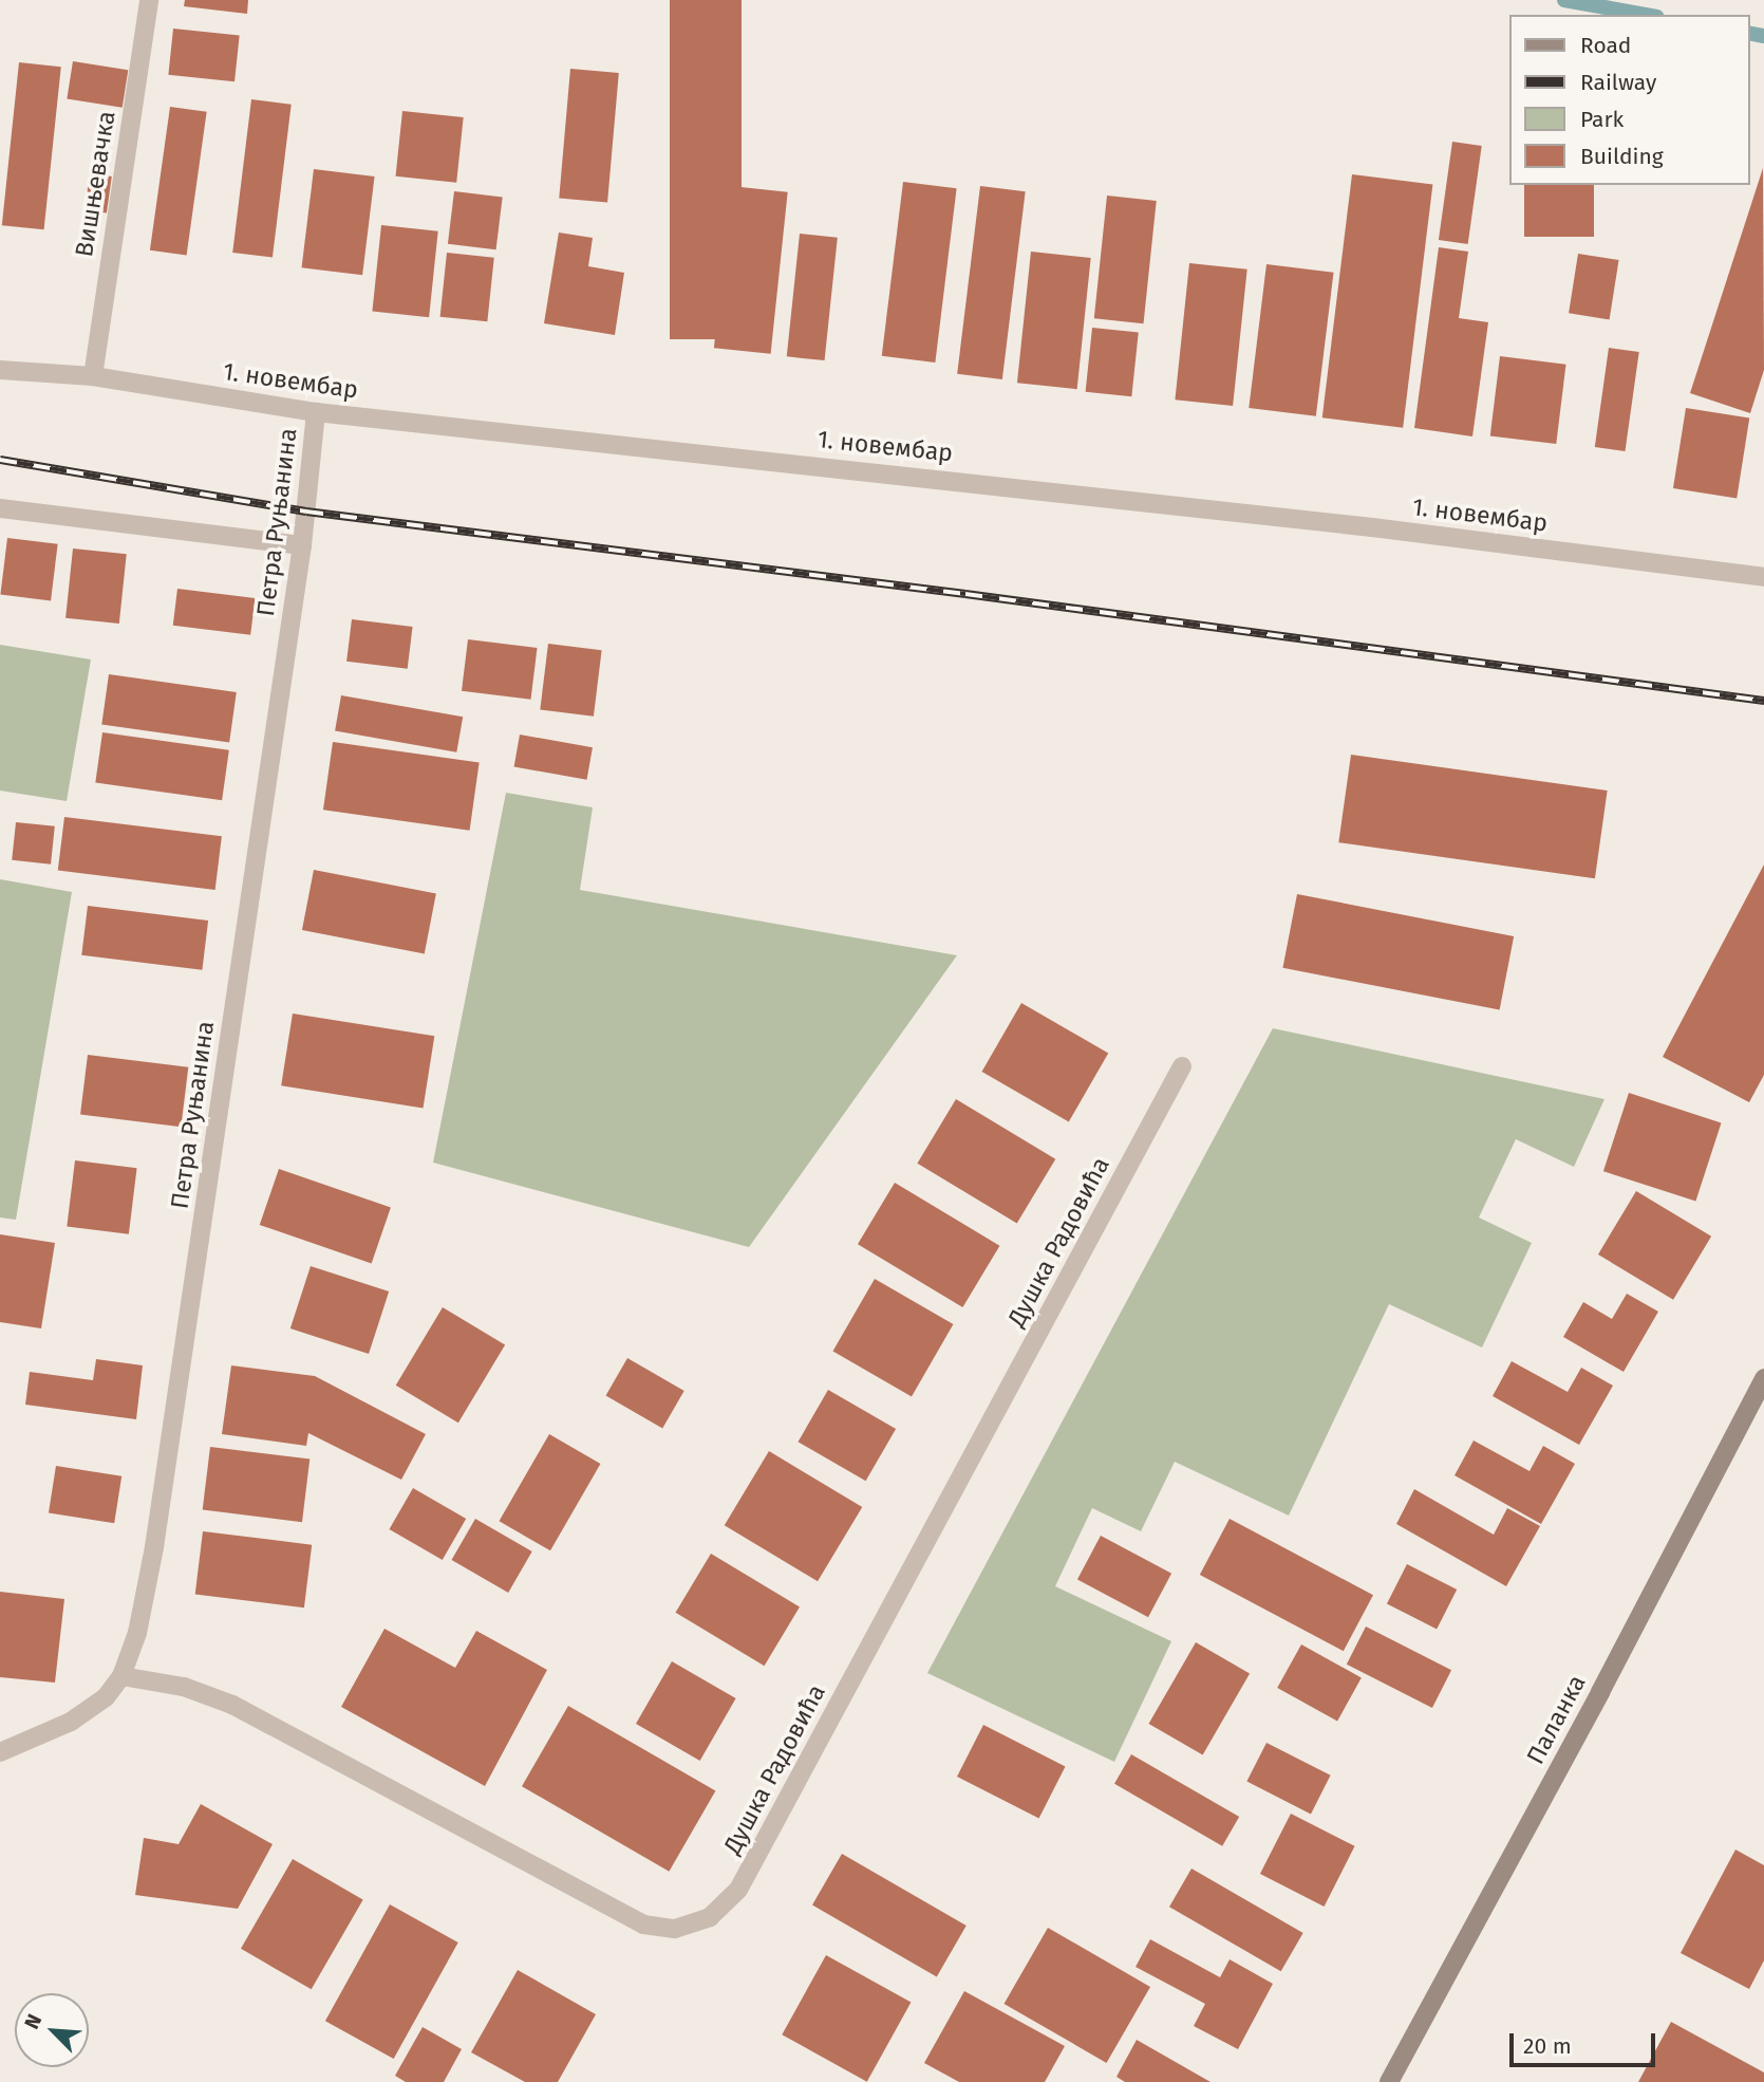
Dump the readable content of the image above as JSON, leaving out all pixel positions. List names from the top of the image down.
{
  "streets": {
    "main road": ["Паланка"],
    "street": [
      "Вишњевачка",
      "1. новембар",
      "Петра Руњанина",
      "Душка Радовића"
    ]
  },
  "crossings": [
    ["Вишњевачка", "1. новембар"],
    ["1. новембар", "Петра Руњанина"],
    ["Петра Руњанина", "Душка Радовића"]
  ],
  "legend": [
    "Road",
    "Railway",
    "Park",
    "Building"
  ],
  "scale_bar": "20 m",
  "north": "top left"
}
